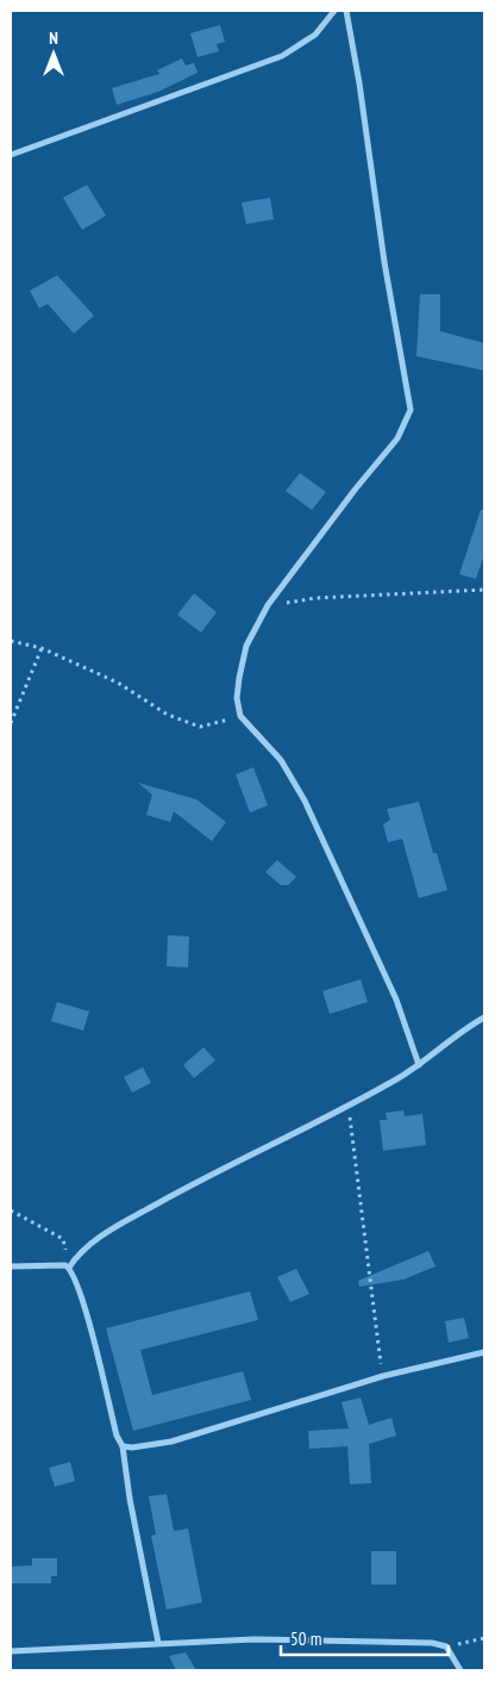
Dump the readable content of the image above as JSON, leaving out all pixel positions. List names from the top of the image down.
{
  "scale_bar": "50 m",
  "north": "top"
}
